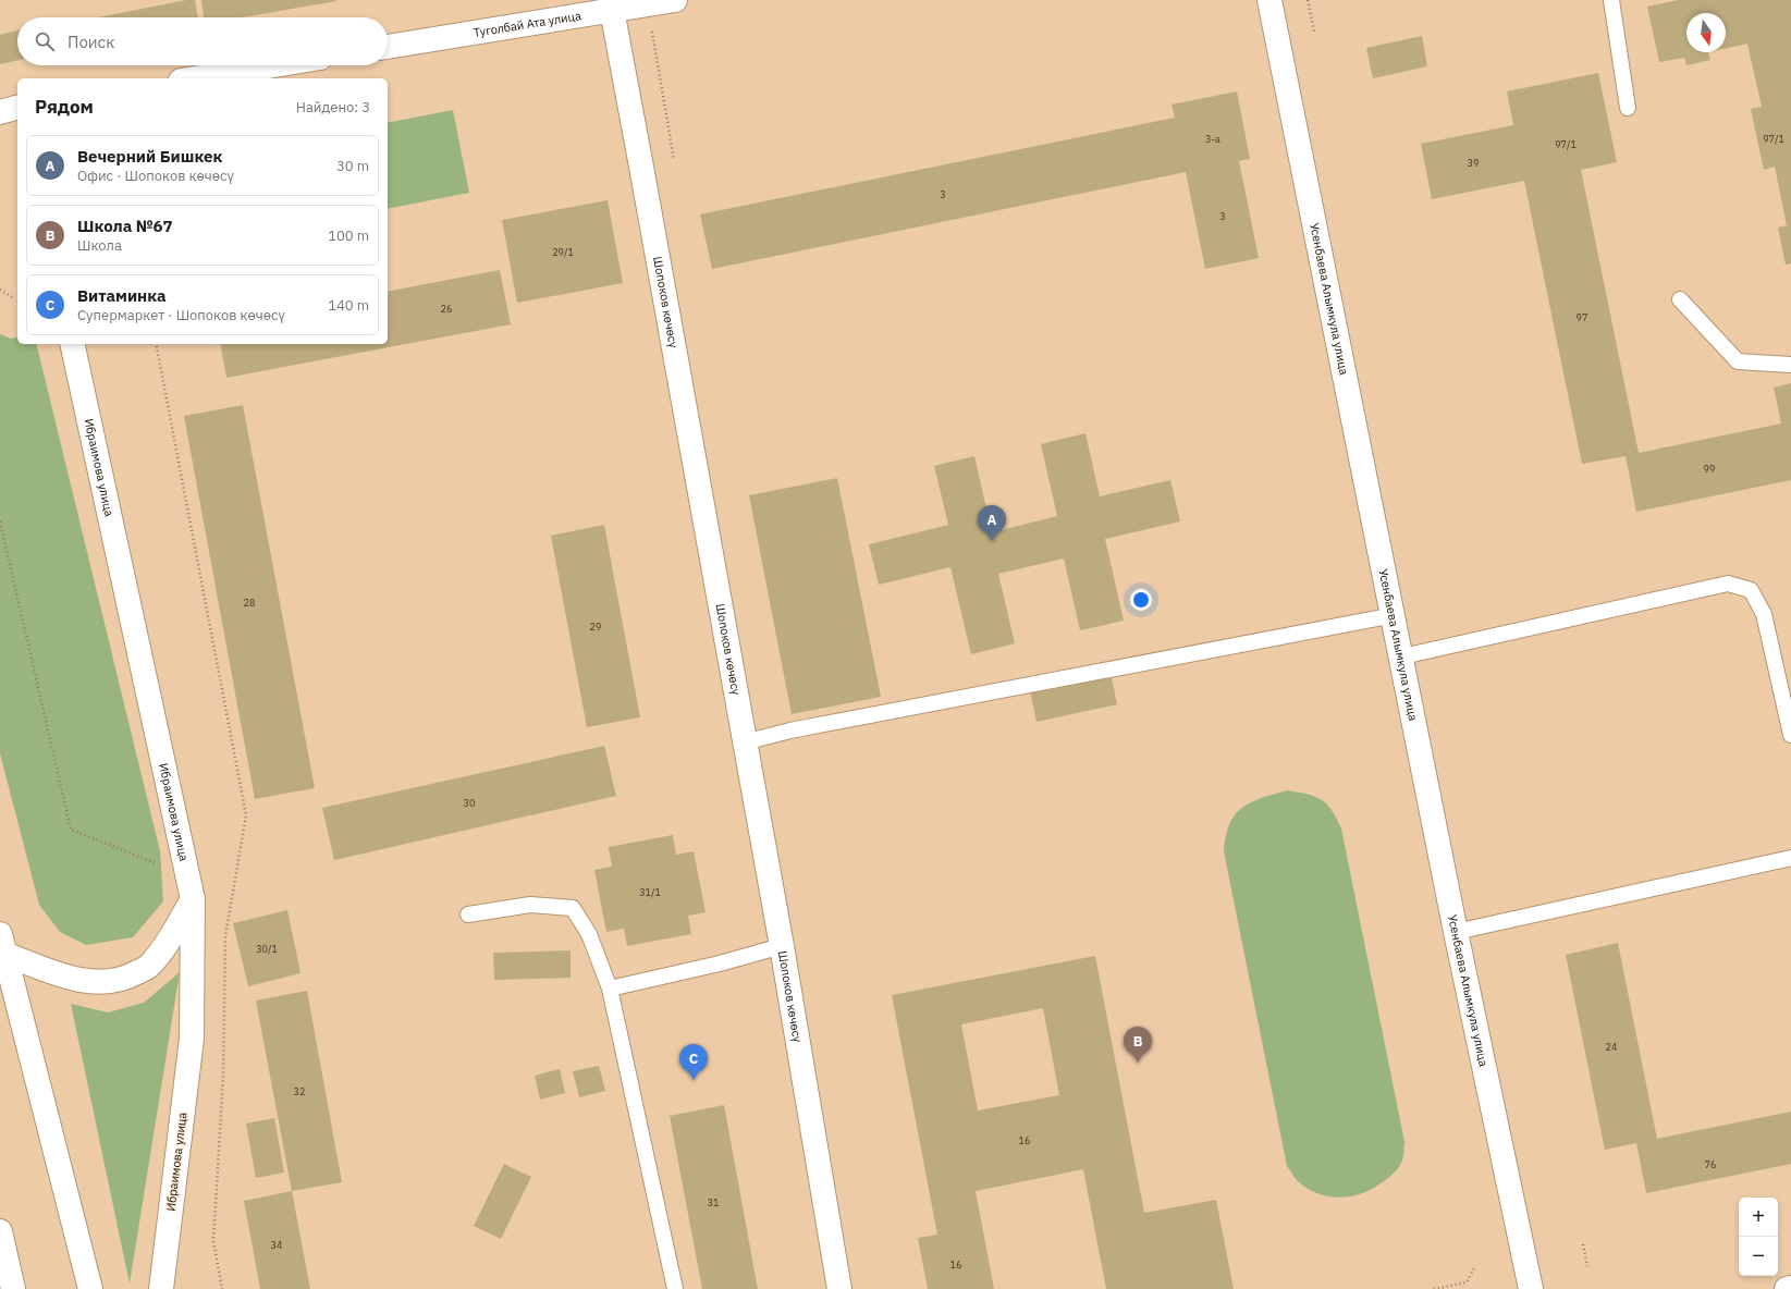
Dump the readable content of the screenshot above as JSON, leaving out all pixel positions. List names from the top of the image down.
{
  "streets": {
    "street": [
      "Туголбай Ата улица",
      "Усенбаева Алымкула улица",
      "Шопоков көчөсү",
      "Ибраимова улица"
    ]
  },
  "crossings": [
    ["Туголбай Ата улица", "Шопоков көчөсү"]
  ],
  "house_numbers": [
    "3-a",
    "97/1",
    "97/1",
    "39",
    "3",
    "3",
    "29/1",
    "26",
    "97",
    "99",
    "28",
    "29",
    "30",
    "31/1",
    "30/1",
    "24",
    "32",
    "16",
    "76",
    "31",
    "34",
    "16"
  ],
  "north": "bottom",
  "page": {
    "search": "Поиск",
    "heading": ["Рядом", "Найдено: 3"],
    "list": [
      {
        "mark": "A",
        "name": "Вечерний Бишкек",
        "note": "Офис · Шопоков көчөсү",
        "value": "30 m"
      },
      {
        "mark": "B",
        "name": "Школа №67",
        "note": "Школа",
        "value": "100 m"
      },
      {
        "mark": "C",
        "name": "Витаминка",
        "note": "Супермаркет · Шопоков көчөсү",
        "value": "140 m"
      }
    ],
    "pins": ["A", "B", "C"],
    "map_buttons": ["+", "−"]
  }
}
